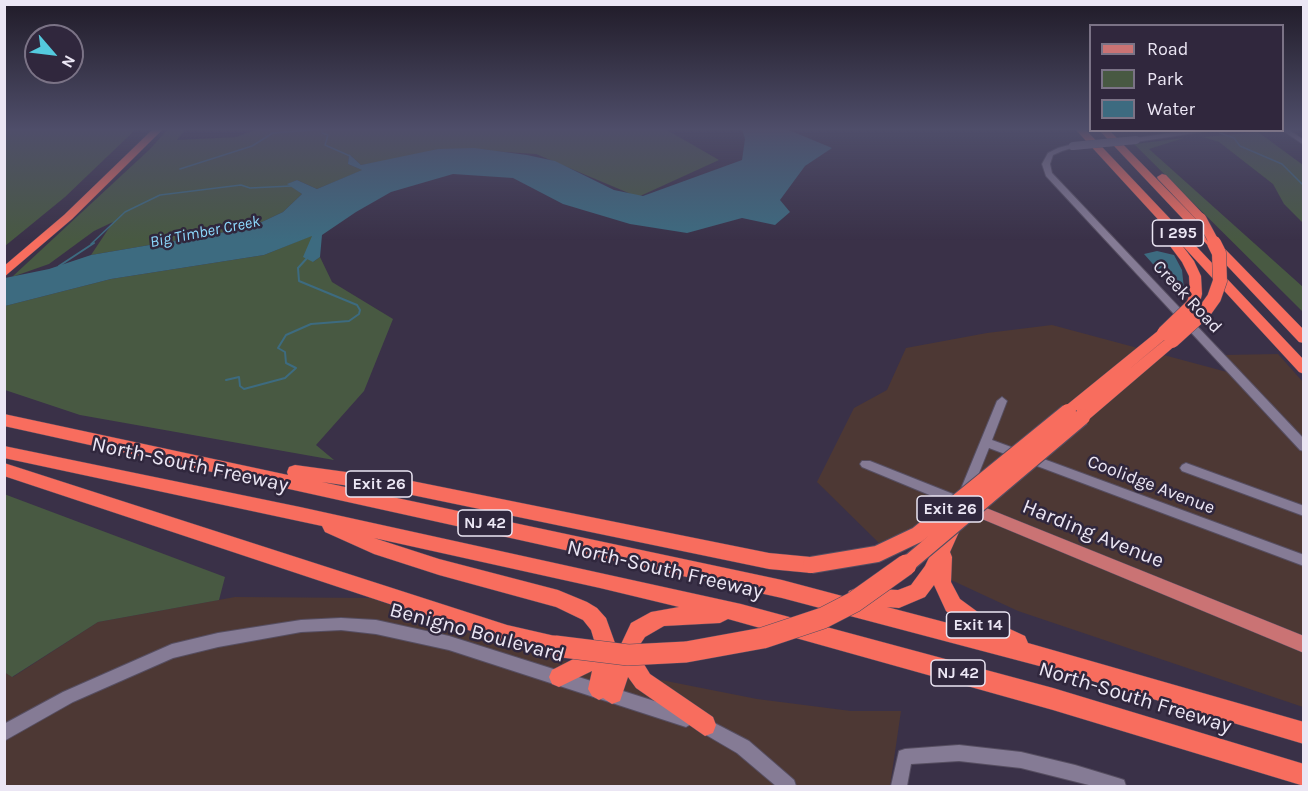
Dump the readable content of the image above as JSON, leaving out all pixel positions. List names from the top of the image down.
{
  "streets": {
    "highway": [
      "I 295",
      "North-South Freeway",
      "Exit 26",
      "NJ 42",
      "Exit 14"
    ],
    "main road": ["Harding Avenue"],
    "street": ["Creek Road", "Coolidge Avenue", "Benigno Boulevard"]
  },
  "crossings": [
    ["North-South Freeway", "Exit 26"],
    ["North-South Freeway", "Exit 14"]
  ],
  "water": ["Big Timber Creek"],
  "legend": ["Road", "Park", "Water"],
  "north": "bottom right"
}
